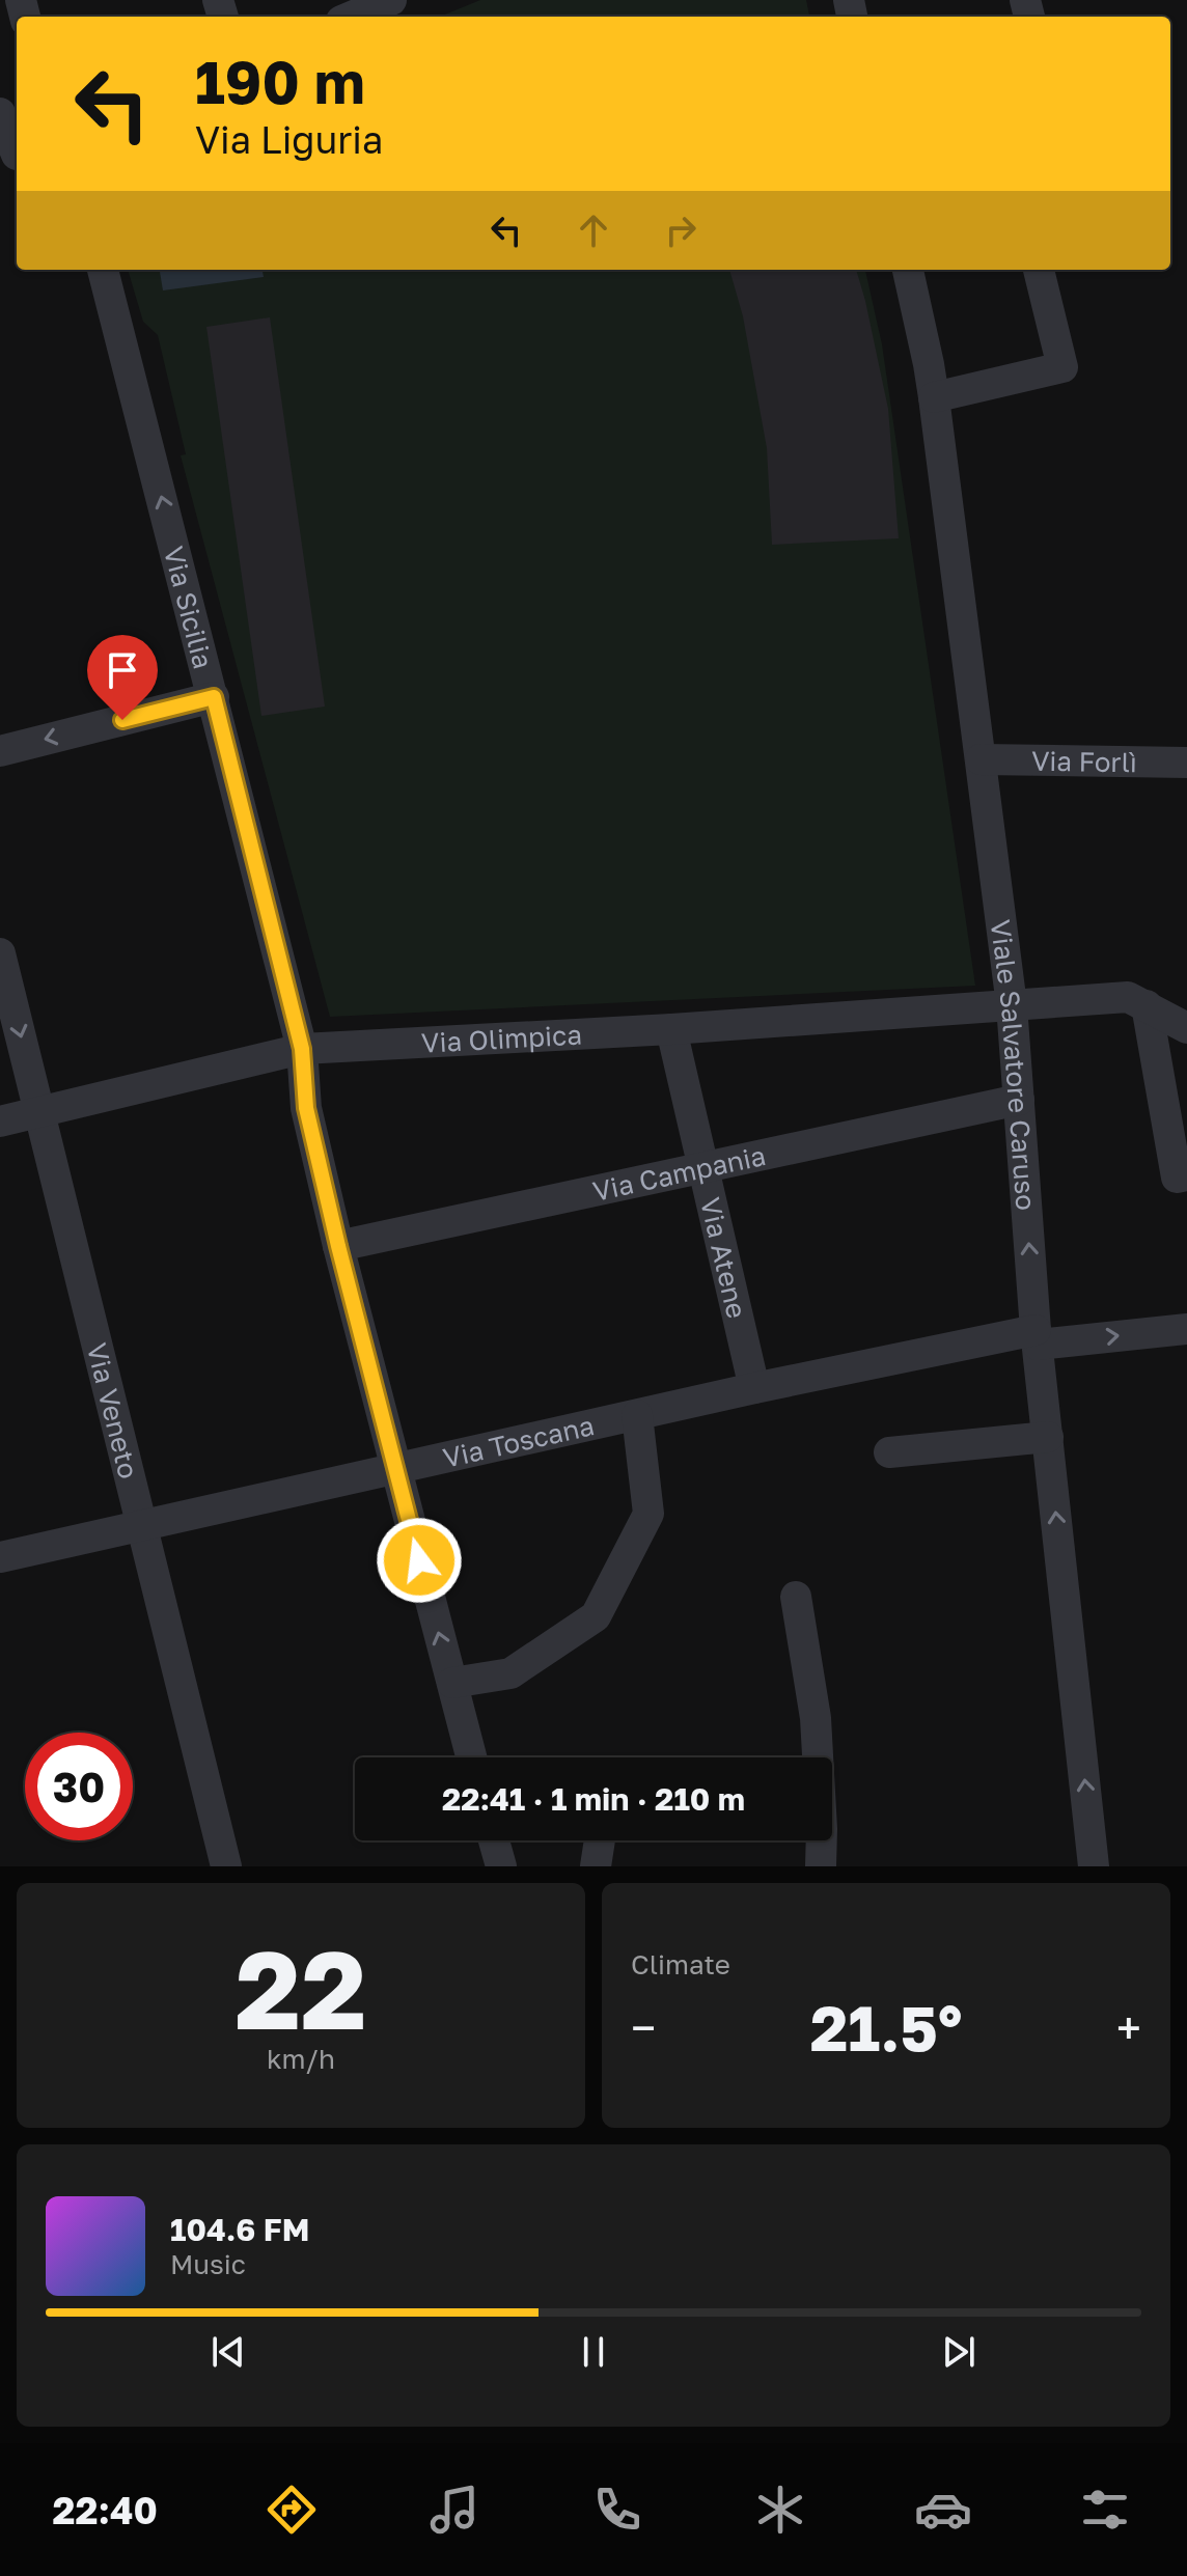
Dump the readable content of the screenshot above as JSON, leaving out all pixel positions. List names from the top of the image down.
{
  "streets": {
    "street": [
      "Via Sicilia",
      "Via Forlì",
      "Via Olimpica",
      "Viale Salvatore Caruso",
      "Via Campania",
      "Via Atene",
      "Via Veneto",
      "Via Toscana"
    ]
  },
  "crossings": [
    ["Via Sicilia", "Via Olimpica"],
    ["Via Sicilia", "Via Campania"],
    ["Via Sicilia", "Via Toscana"],
    ["Via Forlì", "Viale Salvatore Caruso"],
    ["Via Olimpica", "Viale Salvatore Caruso"],
    ["Via Olimpica", "Via Atene"],
    ["Via Olimpica", "Via Veneto"],
    ["Viale Salvatore Caruso", "Via Campania"],
    ["Viale Salvatore Caruso", "Via Toscana"],
    ["Via Campania", "Via Atene"],
    ["Via Atene", "Via Toscana"],
    ["Via Veneto", "Via Toscana"]
  ],
  "one_way": ["Via Sicilia"],
  "page": {
    "turn": ["190 m", "Via Liguria"],
    "limit": "30",
    "trip": "22:41 · 1 min · 210 m",
    "tile": [
      ["22", "km/h"],
      "Climate"
    ],
    "heat": ["−", "21.5°", "+"],
    "song": ["104.6 FM", "Music"],
    "tabs": "22:40"
  }
}
